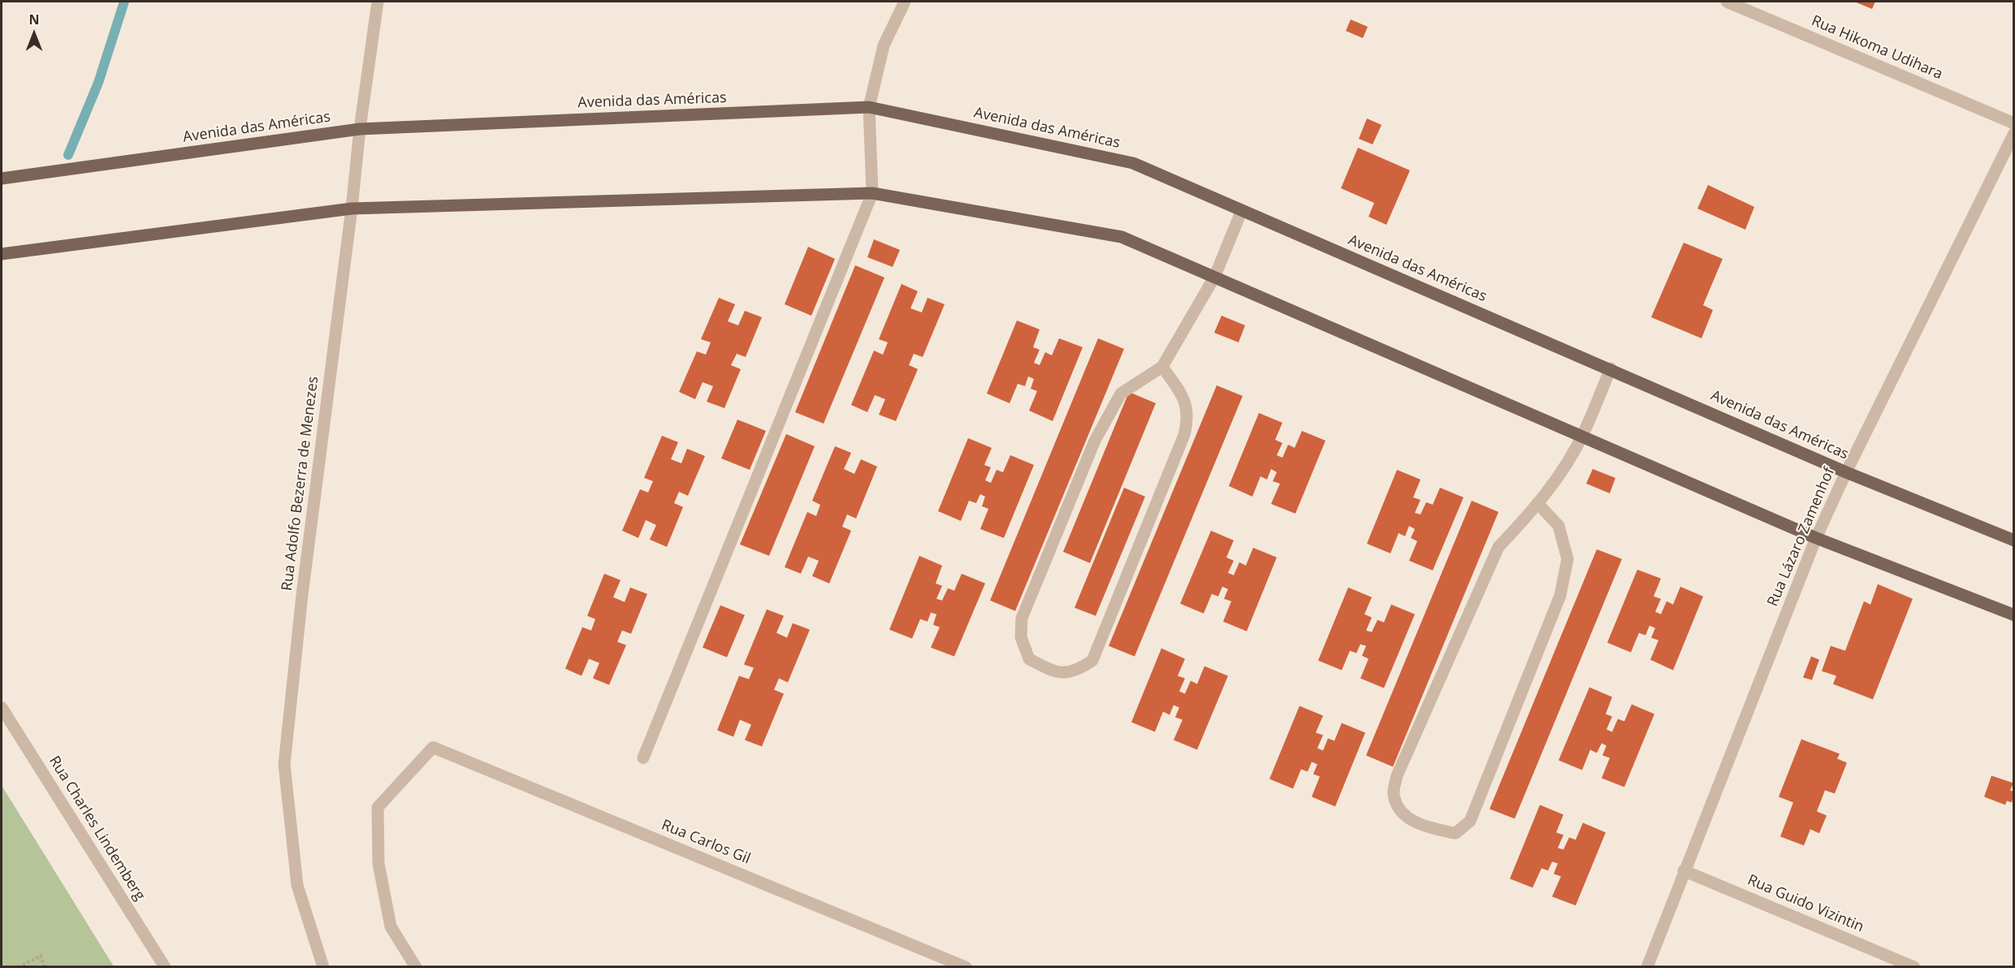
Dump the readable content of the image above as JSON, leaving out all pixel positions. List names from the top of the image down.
{
  "streets": {
    "main road": ["Avenida das Américas"],
    "street": [
      "Rua Hikoma Udihara",
      "Rua Adolfo Bezerra de Menezes",
      "Rua Lázaro Zamenhof",
      "Rua Charles Lindemberg",
      "Rua Carlos Gil",
      "Rua Guido Vizintin"
    ]
  },
  "crossings": [
    ["Avenida das Américas", "Rua Adolfo Bezerra de Menezes"],
    ["Avenida das Américas", "Rua Lázaro Zamenhof"],
    ["Rua Lázaro Zamenhof", "Rua Guido Vizintin"]
  ],
  "north": "top"
}
